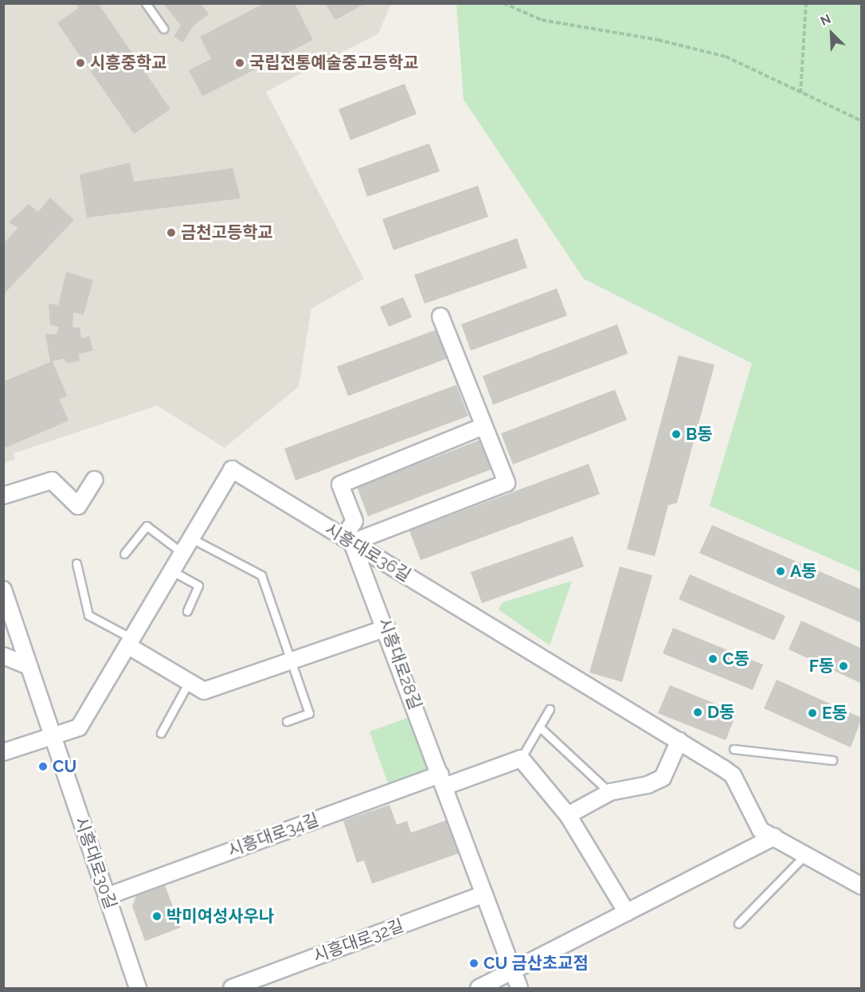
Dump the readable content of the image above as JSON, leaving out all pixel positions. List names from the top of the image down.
{
  "streets": {
    "street": [
      "시흥대로36길",
      "시흥대로28길",
      "시흥대로34길",
      "시흥대로30길",
      "시흥대로32길"
    ]
  },
  "crossings": [
    ["시흥대로36길", "시흥대로28길"],
    ["시흥대로36길", "시흥대로30길"],
    ["시흥대로28길", "시흥대로34길"],
    ["시흥대로28길", "시흥대로32길"],
    ["시흥대로34길", "시흥대로30길"]
  ],
  "places": [
    "시흥중학교",
    "국립전통예술중고등학교",
    "금천고등학교",
    "B동",
    "A동",
    "C동",
    "F동",
    "D동",
    "E동",
    "CU",
    "박미여성사우나",
    "CU 금산초교점"
  ],
  "north": "top left"
}
